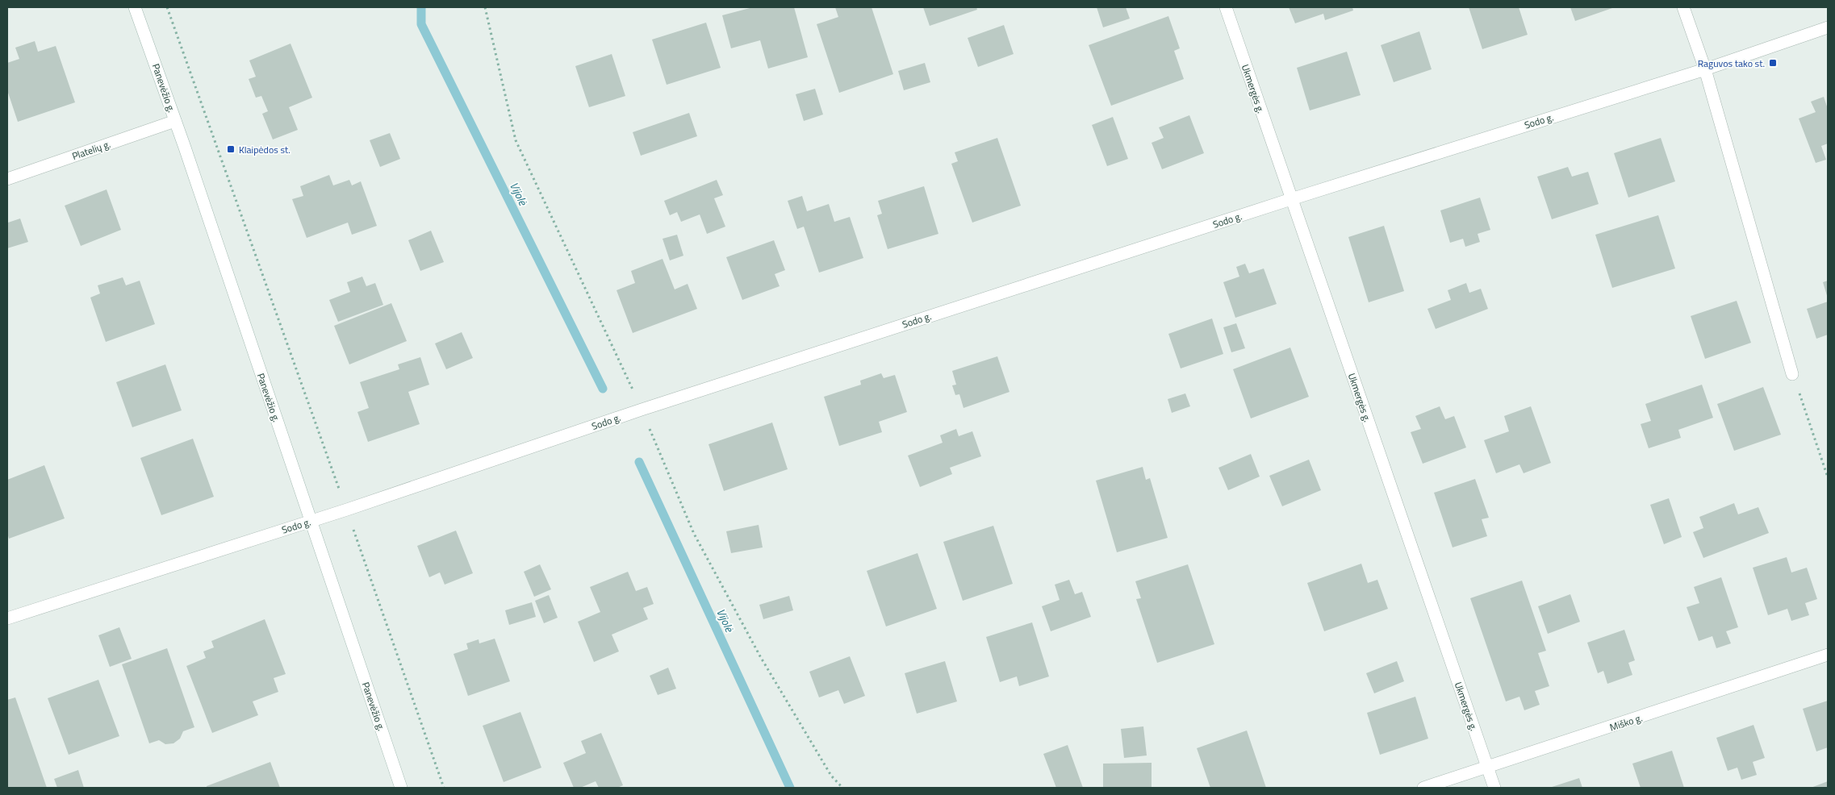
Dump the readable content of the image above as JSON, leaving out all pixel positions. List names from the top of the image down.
{
  "streets": {
    "street": [
      "Panevėžio g.",
      "Ukmergės g.",
      "Sodo g.",
      "Platelių g.",
      "Miško g."
    ]
  },
  "crossings": [
    ["Panevėžio g.", "Sodo g."],
    ["Panevėžio g.", "Platelių g."],
    ["Ukmergės g.", "Sodo g."],
    ["Ukmergės g.", "Miško g."]
  ],
  "water": ["Vijolė"],
  "places": {
    "transit": ["Raguvos tako st.", "Klaipėdos st."]
  }
}
